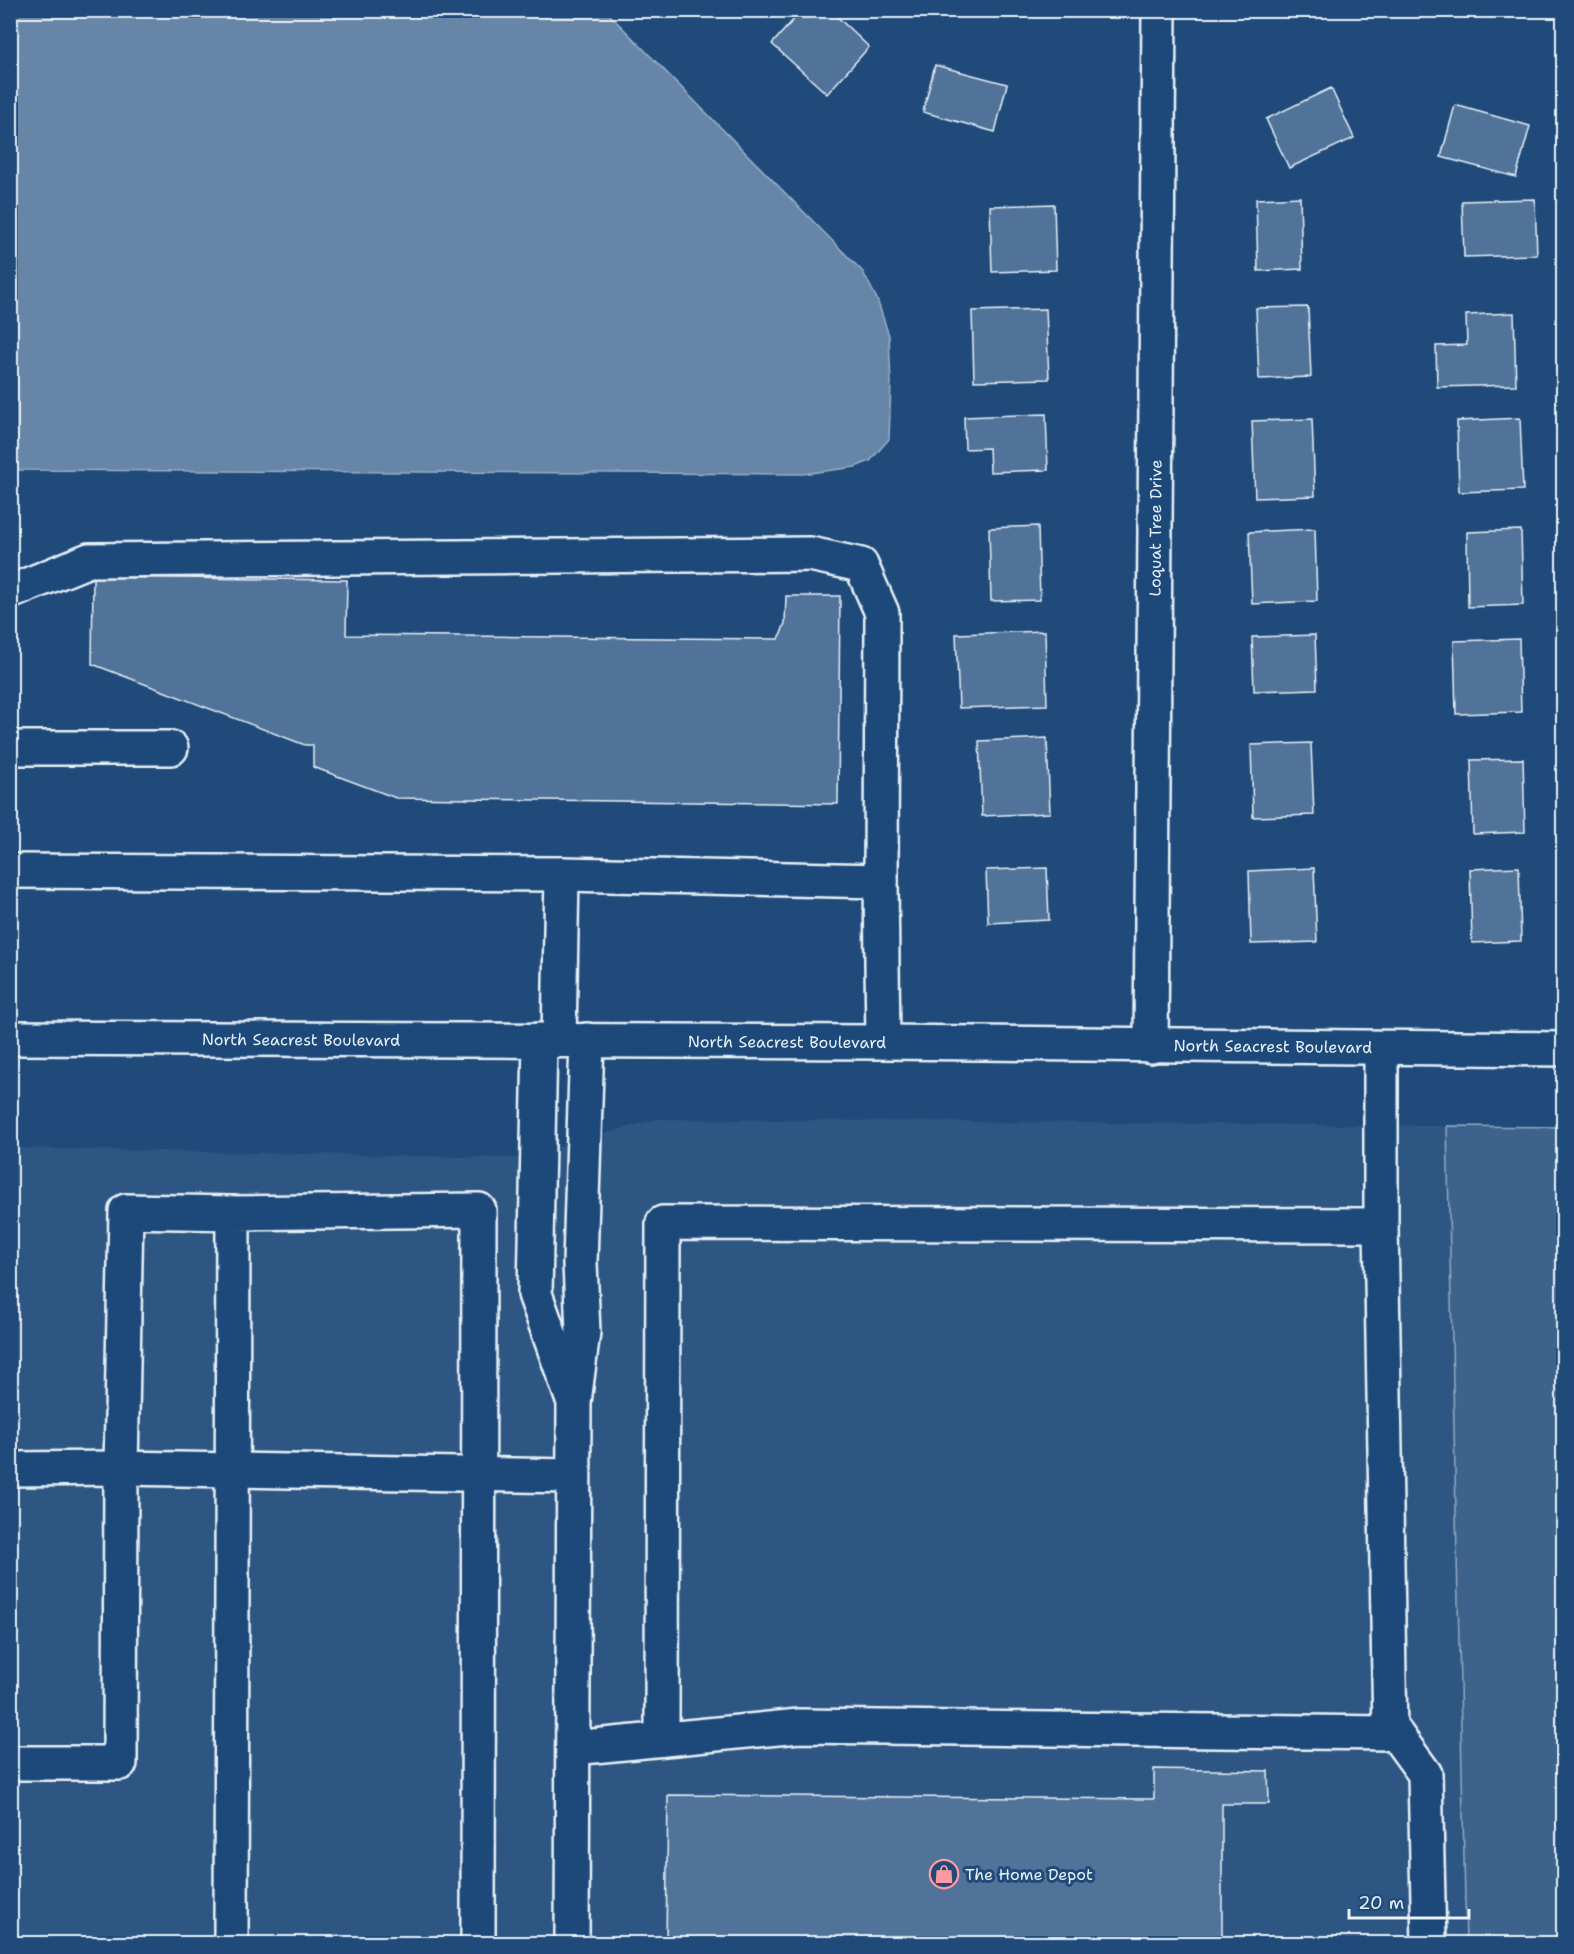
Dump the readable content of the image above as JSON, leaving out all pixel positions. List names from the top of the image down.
{
  "streets": {
    "street": ["Loquat Tree Drive", "North Seacrest Boulevard"]
  },
  "crossings": [
    ["Loquat Tree Drive", "North Seacrest Boulevard"]
  ],
  "places": {
    "shop": ["The Home Depot"]
  },
  "scale_bar": "20 m"
}
